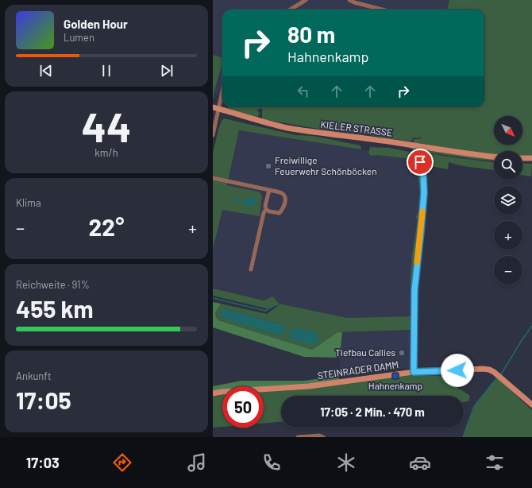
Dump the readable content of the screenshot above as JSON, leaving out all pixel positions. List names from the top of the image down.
{
  "streets": {
    "main road": ["KIELER STRASSE", "STEINRADER DAMM"]
  },
  "places": {
    "other": ["Freiwillige Feuerwehr Schönböcken", "Tiefbau Callies"],
    "transit": ["Hahnenkamp"]
  },
  "north": "bottom right",
  "page": {
    "turn": ["80 m", "Hahnenkamp"],
    "song": ["Golden Hour", "Lumen"],
    "tile": [
      ["44", "km/h"],
      "Klima",
      ["Reichweite · 91%", "455 km"],
      ["Ankunft", "17:05"]
    ],
    "map_buttons": ["+", "−"],
    "heat": ["−", "22°", "+"],
    "limit": "50",
    "trip": "17:05 · 2 Min. · 470 m",
    "tabs": "17:03"
  }
}
